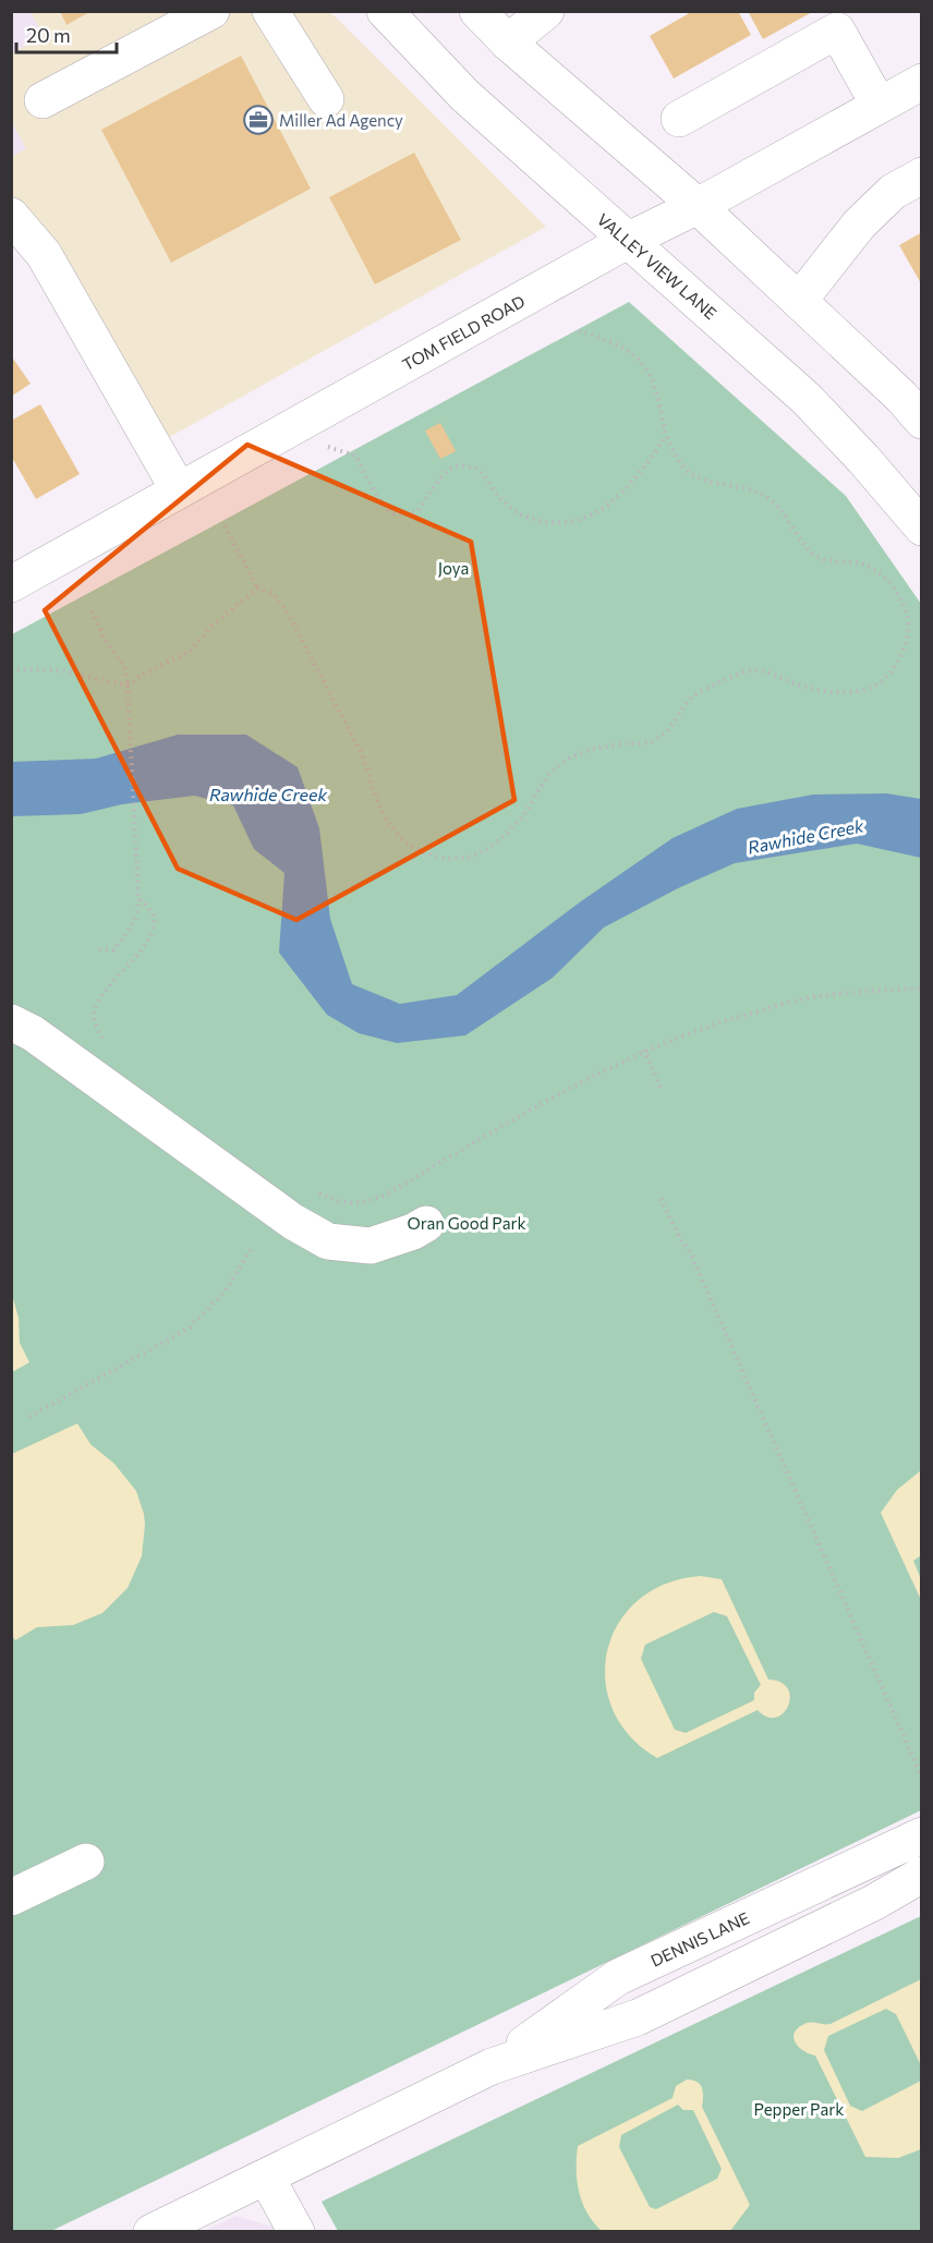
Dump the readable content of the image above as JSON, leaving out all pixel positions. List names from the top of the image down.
{
  "streets": {
    "street": ["VALLEY VIEW LANE", "TOM FIELD ROAD", "DENNIS LANE"]
  },
  "crossings": [
    ["VALLEY VIEW LANE", "TOM FIELD ROAD"]
  ],
  "water": ["Rawhide Creek"],
  "parks": ["Joya", "Oran Good Park", "Pepper Park"],
  "places": {
    "office": ["Miller Ad Agency"]
  },
  "scale_bar": "20 m"
}
